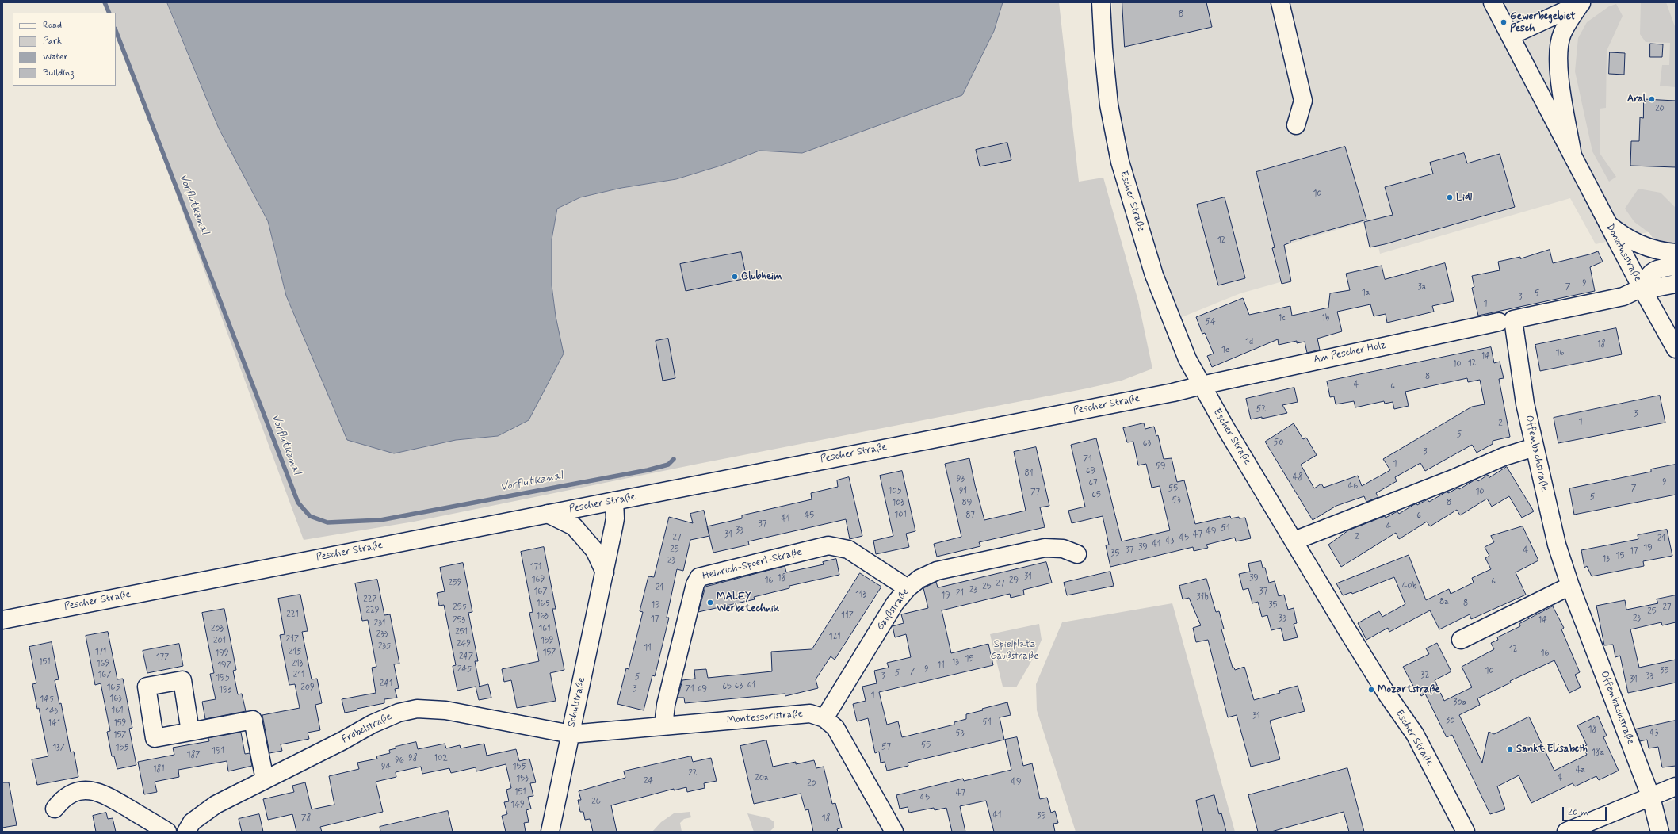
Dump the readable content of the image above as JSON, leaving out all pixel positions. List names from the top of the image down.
{
  "streets": {
    "main road": [
      "Escher Straße",
      "Donatusstraße",
      "Am Pescher Holz",
      "Pescher Straße",
      "Offenbachstraße",
      "Heinrich-Spoerl-Straße",
      "Gaußstraße",
      "Schulstraße",
      "Montessoristraße",
      "Fröbelstraße"
    ]
  },
  "crossings": [
    ["Escher Straße", "Am Pescher Holz"],
    ["Escher Straße", "Pescher Straße"],
    ["Donatusstraße", "Am Pescher Holz"],
    ["Am Pescher Holz", "Pescher Straße"],
    ["Am Pescher Holz", "Offenbachstraße"],
    ["Pescher Straße", "Schulstraße"],
    ["Heinrich-Spoerl-Straße", "Gaußstraße"],
    ["Heinrich-Spoerl-Straße", "Montessoristraße"],
    ["Gaußstraße", "Montessoristraße"],
    ["Schulstraße", "Montessoristraße"],
    ["Schulstraße", "Fröbelstraße"],
    ["Montessoristraße", "Fröbelstraße"]
  ],
  "water": ["Vorflutkanal"],
  "parks": ["Spielplatz Gaußstraße"],
  "places": [
    "Gewerbegebiet Pesch",
    "Aral",
    "Lidl",
    "Clubheim",
    "MALEY Werbetechnik",
    "Mozartstraße",
    "Sankt Elisabeth"
  ],
  "house_numbers": [
    "8",
    "20",
    "10",
    "12",
    "9",
    "3a",
    "7",
    "1a",
    "5",
    "3",
    "1",
    "1c",
    "1b",
    "54",
    "1d",
    "18",
    "1e",
    "16",
    "14",
    "12",
    "10",
    "8",
    "4",
    "6",
    "52",
    "3",
    "1",
    "2",
    "5",
    "50",
    "63",
    "3",
    "71",
    "1",
    "59",
    "69",
    "81",
    "48",
    "93",
    "9",
    "67",
    "46",
    "55",
    "7",
    "105",
    "91",
    "10",
    "77",
    "65",
    "5",
    "53",
    "103",
    "89",
    "8",
    "101",
    "45",
    "87",
    "6",
    "41",
    "37",
    "4",
    "51",
    "33",
    "49",
    "31",
    "47",
    "2",
    "27",
    "45",
    "21",
    "43",
    "41",
    "39",
    "19",
    "25",
    "37",
    "4",
    "17",
    "35",
    "15",
    "13",
    "23",
    "171",
    "31",
    "18",
    "39",
    "169",
    "16",
    "29",
    "6",
    "259",
    "27",
    "40b",
    "25",
    "21",
    "23",
    "167",
    "37",
    "21",
    "113",
    "19",
    "31b",
    "227",
    "8a",
    "165",
    "8",
    "19",
    "35",
    "255",
    "27",
    "229",
    "25",
    "221",
    "117",
    "163",
    "33",
    "23",
    "17",
    "253",
    "14",
    "231",
    "203",
    "161",
    "251",
    "233",
    "121",
    "217",
    "201",
    "159",
    "249",
    "235",
    "11",
    "12",
    "171",
    "215",
    "157",
    "199",
    "16",
    "247",
    "177",
    "15",
    "151",
    "13",
    "169",
    "213",
    "197",
    "11",
    "245",
    "9",
    "10",
    "35",
    "7",
    "5",
    "167",
    "211",
    "32",
    "3",
    "33",
    "5",
    "195",
    "31",
    "241",
    "61",
    "63",
    "65",
    "165",
    "209",
    "3",
    "71",
    "69",
    "193",
    "1",
    "163",
    "145",
    "30a",
    "161",
    "143",
    "31",
    "30",
    "51",
    "141",
    "159",
    "18",
    "43",
    "53",
    "157",
    "55",
    "57",
    "137",
    "155",
    "191",
    "18a",
    "187",
    "98",
    "102",
    "96",
    "94",
    "155",
    "181",
    "4a",
    "22",
    "20a",
    "4",
    "153",
    "24",
    "49",
    "20",
    "151",
    "47",
    "45",
    "26",
    "149",
    "41",
    "39",
    "78",
    "18"
  ],
  "legend": [
    "Road",
    "Park",
    "Water",
    "Building"
  ],
  "scale_bar": "20 m"
}
